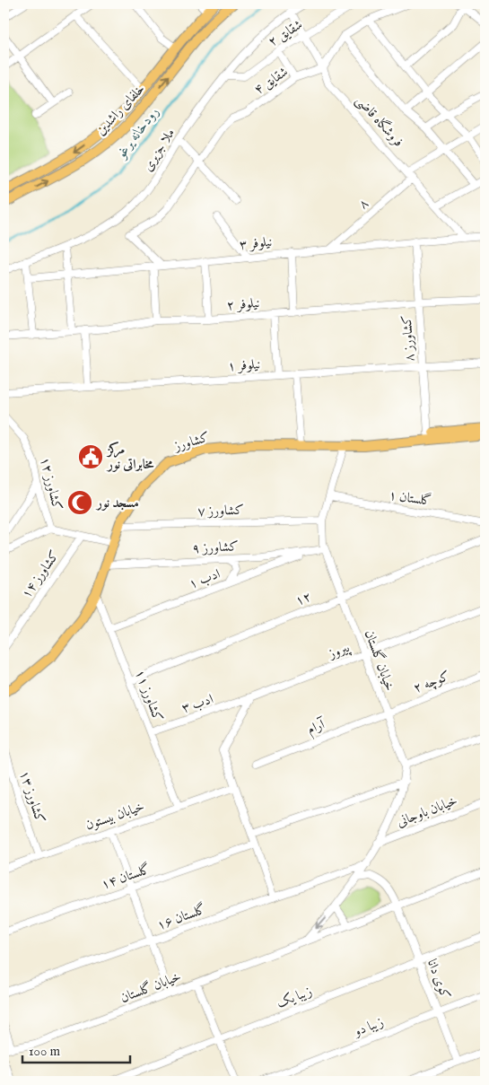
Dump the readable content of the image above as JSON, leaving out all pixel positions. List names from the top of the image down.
{
  "streets": {
    "main road": ["خلفای راشدین", "کشاورز"],
    "street": [
      "شقایق ۲",
      "شقایق ۴",
      "فروشگاه قاضی",
      "ملا جزیری",
      "۸",
      "نیلوفر ۳",
      "نیلوفر ۲",
      "کشاورز ۸",
      "نیلوفر ۱",
      "کشاورز ۱۲",
      "گلستان ۱",
      "کشاورز ۷",
      "کشاورز ۹",
      "کشاورز ۱۴",
      "ادب ۱",
      "۱۲",
      "پیروز",
      "خیابان گلستان",
      "کوچه ۲",
      "کشاورز ۱۱",
      "ادب ۳",
      "آرام",
      "کشاورز ۱۳",
      "خیابان باوجانی",
      "خیابان بیستون",
      "گلستان ۱۴",
      "گلستان ۱۶",
      "کوی دانا",
      "زیبا یک",
      "زیبا دو"
    ]
  },
  "crossings": [
    ["شقایق ۲", "فروشگاه قاضی"],
    ["شقایق ۲", "ملا جزیری"],
    ["شقایق ۴", "فروشگاه قاضی"],
    ["شقایق ۴", "نیلوفر ۳"],
    ["فروشگاه قاضی", "ملا جزیری"],
    ["فروشگاه قاضی", "۸"],
    ["فروشگاه قاضی", "نیلوفر ۳"],
    ["۸", "نیلوفر ۳"],
    ["نیلوفر ۳", "کشاورز ۸"],
    ["نیلوفر ۲", "کشاورز ۸"],
    ["کشاورز ۸", "نیلوفر ۱"],
    ["کشاورز", "کشاورز ۱۲"],
    ["کشاورز", "کشاورز ۷"],
    ["کشاورز", "کشاورز ۹"],
    ["کشاورز", "خیابان گلستان"],
    ["کشاورز", "کشاورز ۱۱"],
    ["کشاورز ۱۲", "کشاورز ۱۴"],
    ["گلستان ۱", "خیابان گلستان"],
    ["کشاورز ۷", "خیابان گلستان"],
    ["کشاورز ۹", "ادب ۱"],
    ["کشاورز ۹", "خیابان گلستان"],
    ["ادب ۱", "کشاورز ۱۱"],
    ["۱۲", "خیابان گلستان"],
    ["۱۲", "کشاورز ۱۱"],
    ["پیروز", "خیابان گلستان"],
    ["پیروز", "ادب ۳"],
    ["خیابان گلستان", "کوچه ۲"],
    ["خیابان گلستان", "آرام"],
    ["خیابان گلستان", "خیابان باوجانی"],
    ["خیابان گلستان", "گلستان ۱۶"],
    ["خیابان گلستان", "کوی دانا"],
    ["کوچه ۲", "آرام"],
    ["کشاورز ۱۱", "ادب ۳"],
    ["کشاورز ۱۱", "خیابان بیستون"],
    ["کشاورز ۱۳", "خیابان بیستون"],
    ["کوی دانا", "زیبا یک"],
    ["کوی دانا", "زیبا دو"]
  ],
  "water": ["رودخانه یرغو"],
  "places": {
    "public building": ["مرکز مخابراتی نور"],
    "mosque": ["مسجد نور"]
  },
  "scale_bar": "100 m"
}
